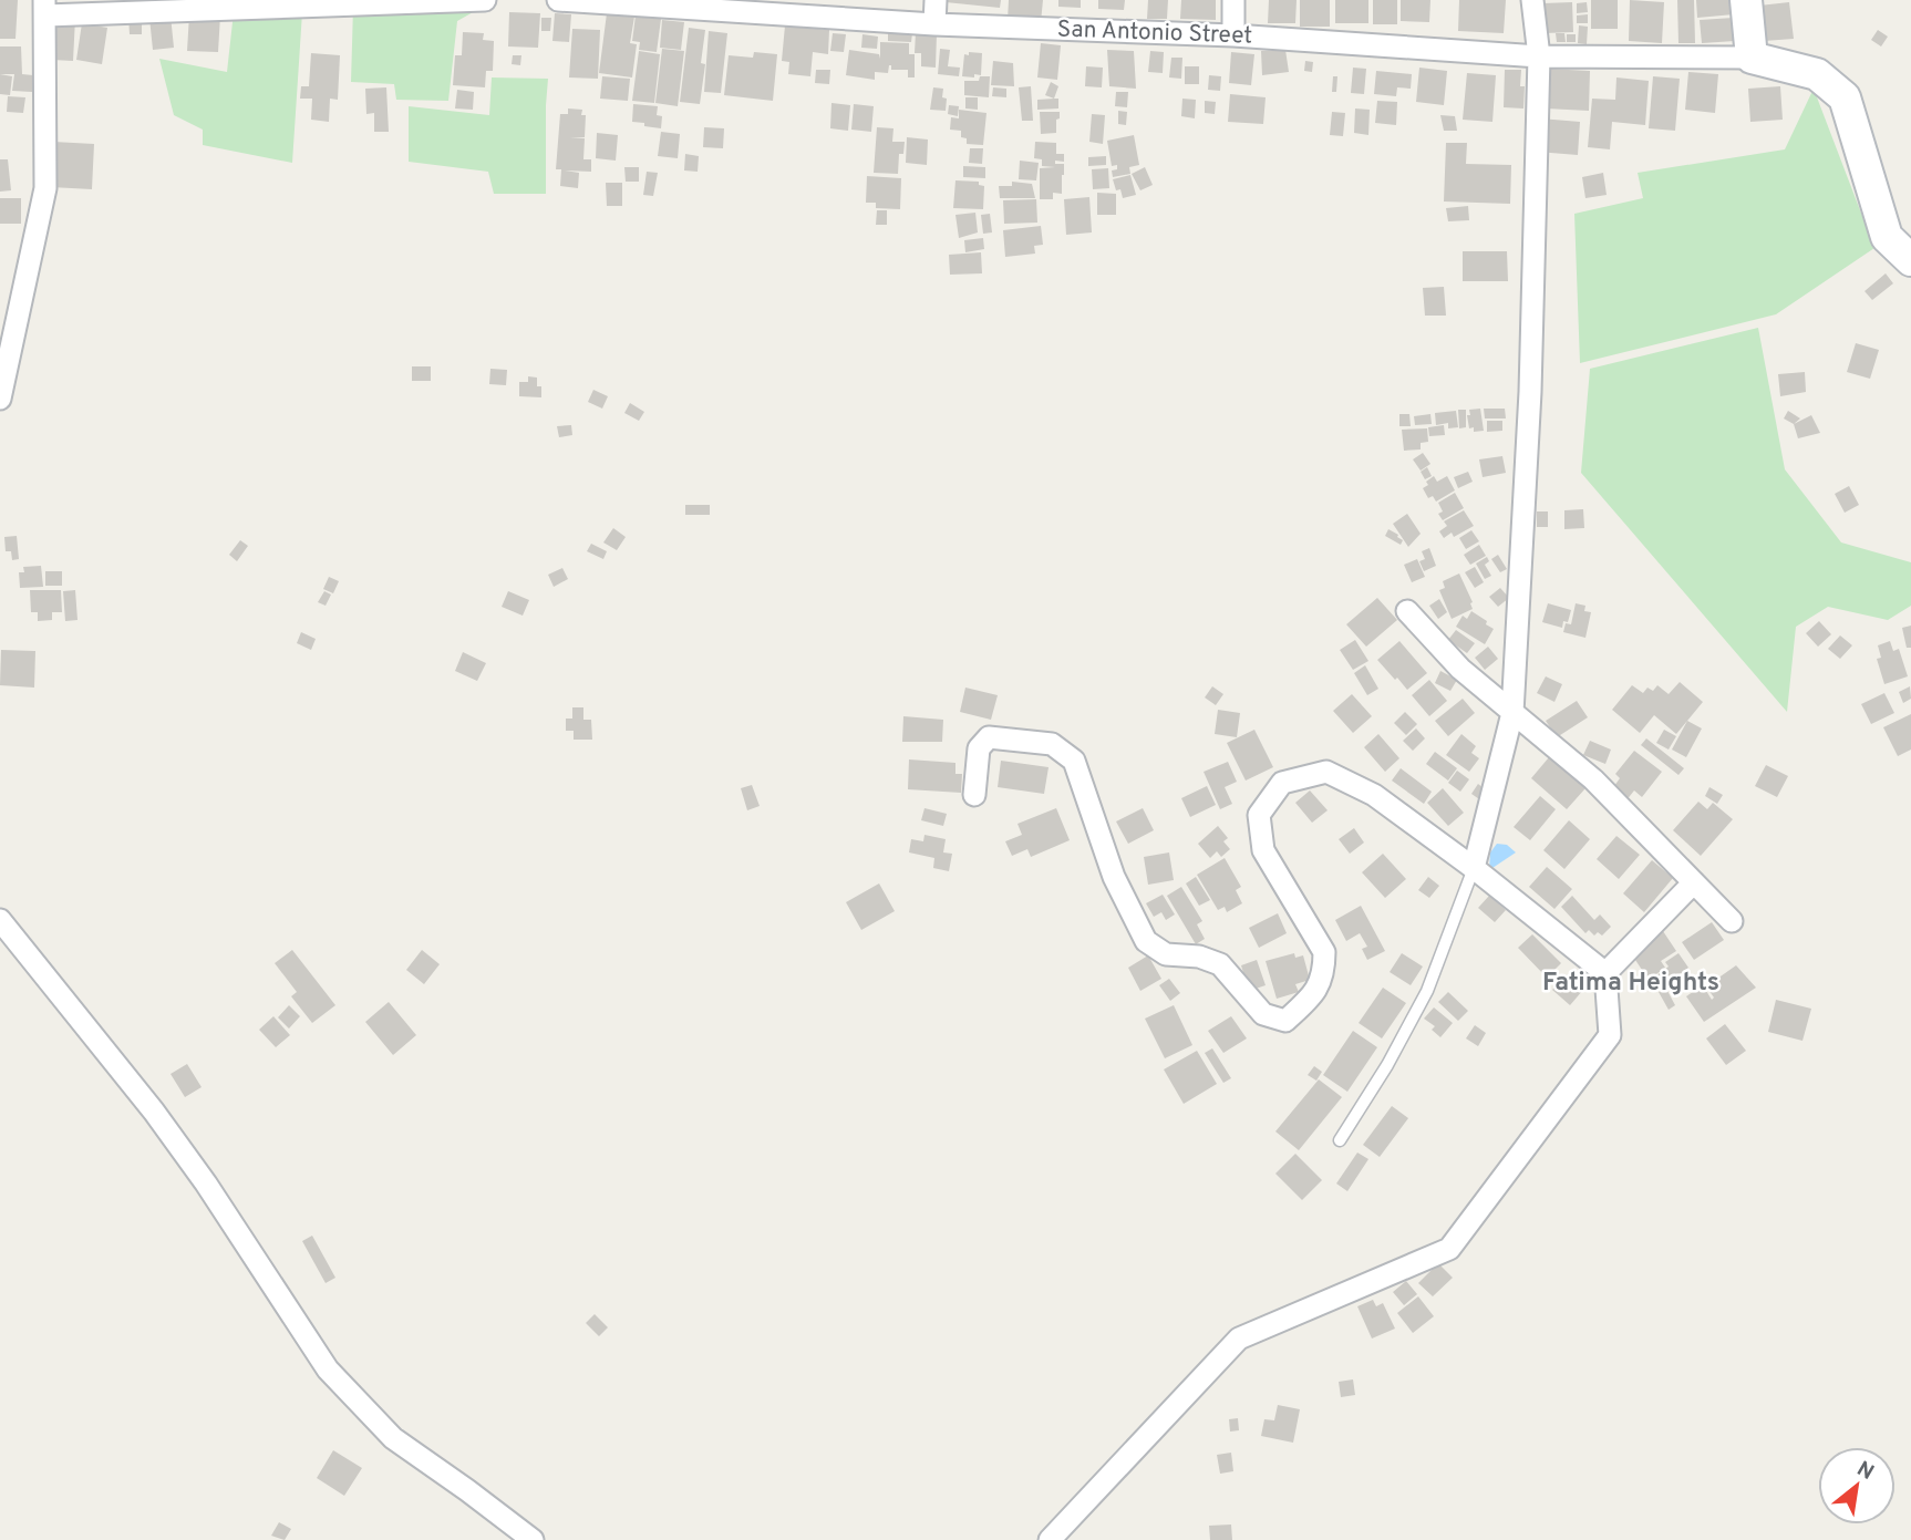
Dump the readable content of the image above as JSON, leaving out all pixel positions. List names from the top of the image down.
{
  "streets": {
    "street": ["San Antonio Street"]
  },
  "districts": ["Fatima Heights"],
  "north": "top right"
}
